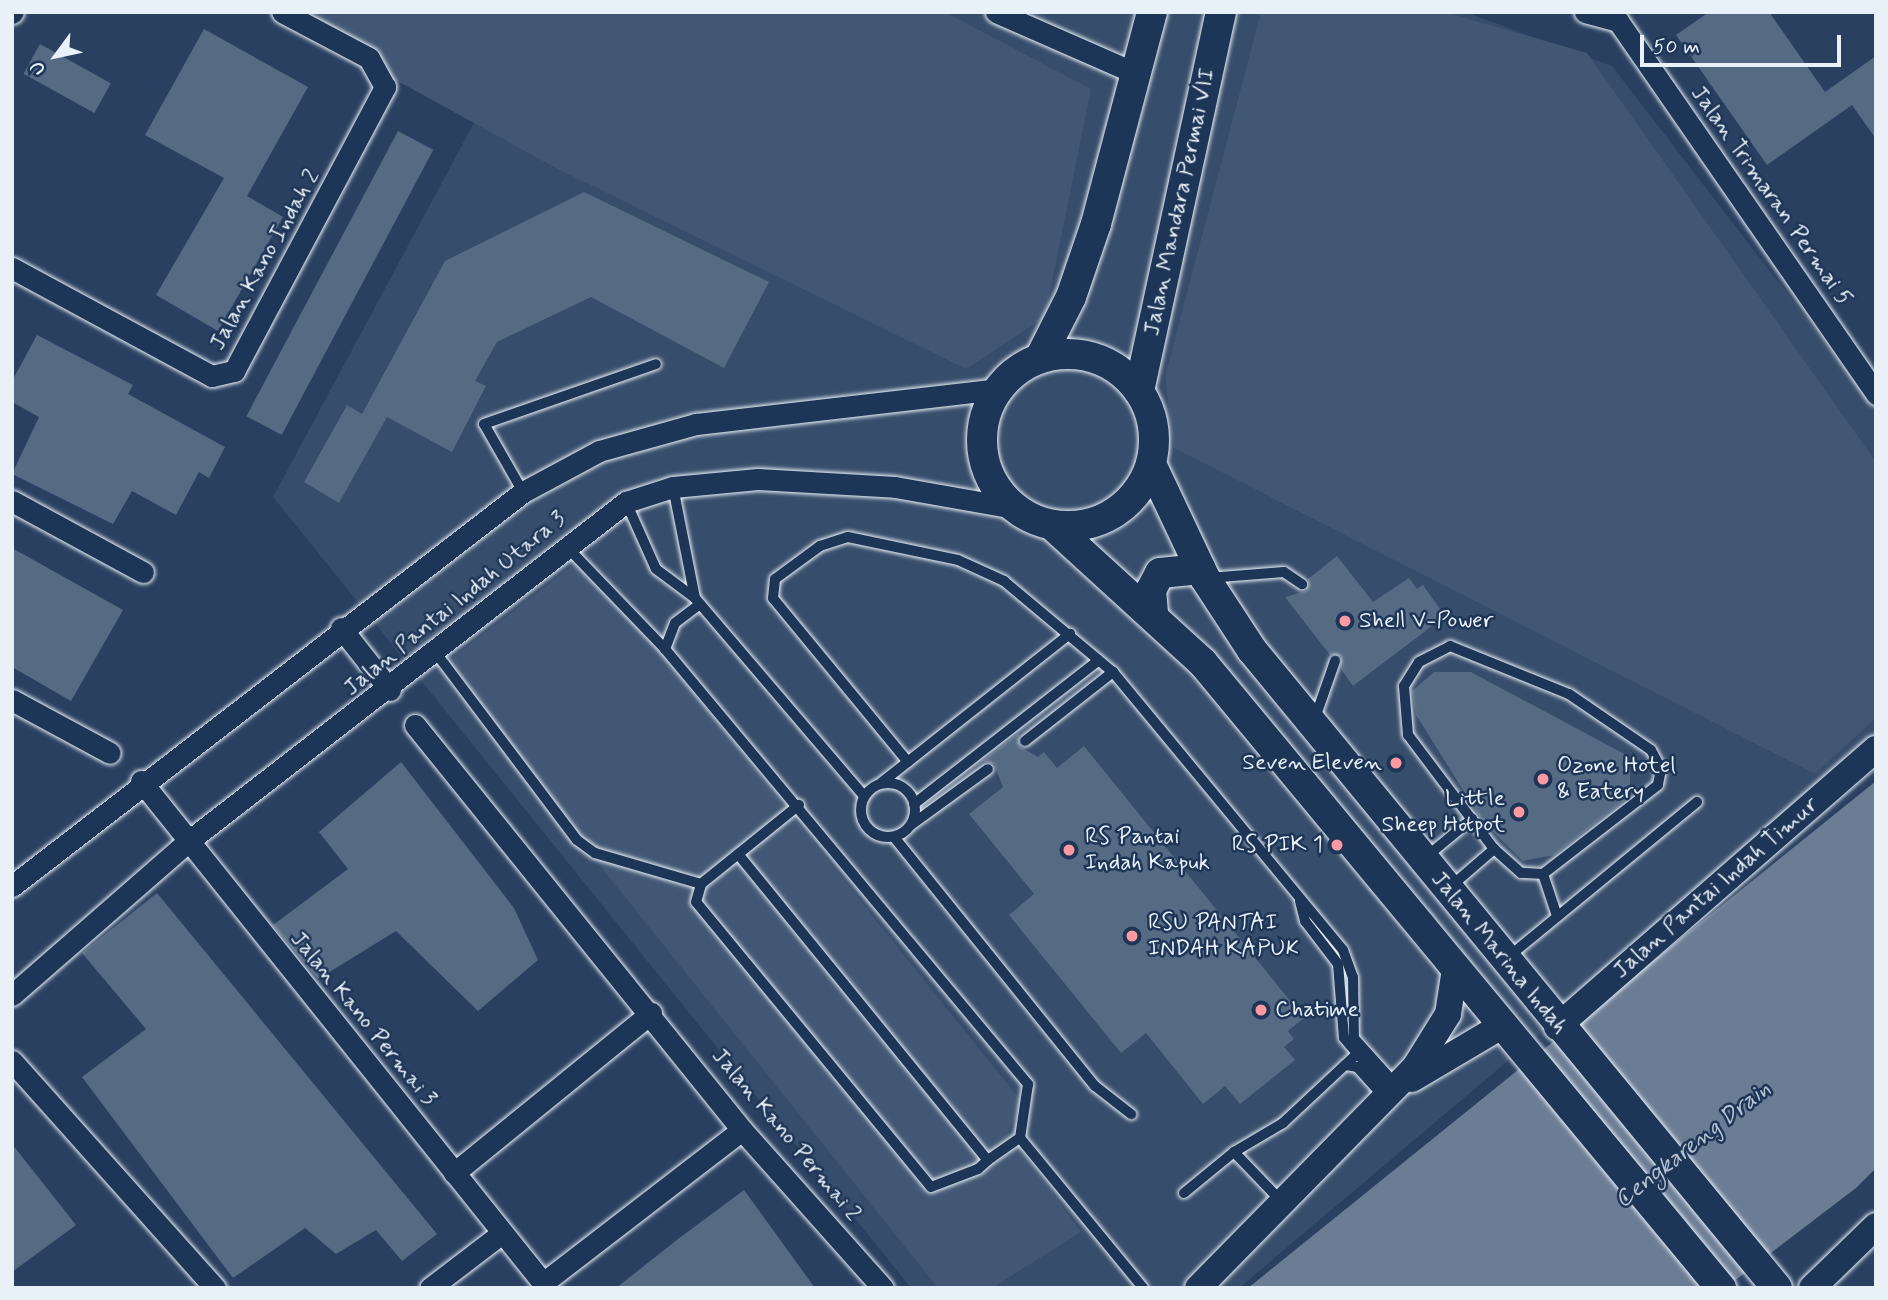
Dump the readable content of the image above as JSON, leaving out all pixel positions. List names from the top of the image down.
{
  "streets": {
    "main road": ["Jalan Mandara Permai VII", "Jalan Marina Indah"],
    "street": [
      "Jalan Trimaran Permai 5",
      "Jalan Kano Indah 2",
      "Jalan Pantai Indah Utara 3",
      "Jalan Pantai Indah Timur",
      "Jalan Kano Permai 3",
      "Jalan Kano Permai 2"
    ]
  },
  "crossings": [
    ["Jalan Mandara Permai VII", "Jalan Pantai Indah Utara 3"],
    ["Jalan Mandara Permai VII", "Jalan Marina Indah"],
    ["Jalan Pantai Indah Utara 3", "Jalan Marina Indah"],
    ["Jalan Pantai Indah Utara 3", "Jalan Kano Permai 3"],
    ["Jalan Pantai Indah Timur", "Jalan Marina Indah"]
  ],
  "water": ["Cengkareng Drain"],
  "places": [
    "Shell V-Power",
    "Seven Eleven",
    "Ozone Hotel & Eatery",
    "Little Sheep Hotpot",
    "RS PIK 1",
    "RS Pantai Indah Kapuk",
    "RSU PANTAI INDAH KAPUK",
    "Chatime"
  ],
  "scale_bar": "50 m",
  "north": "bottom left"
}
